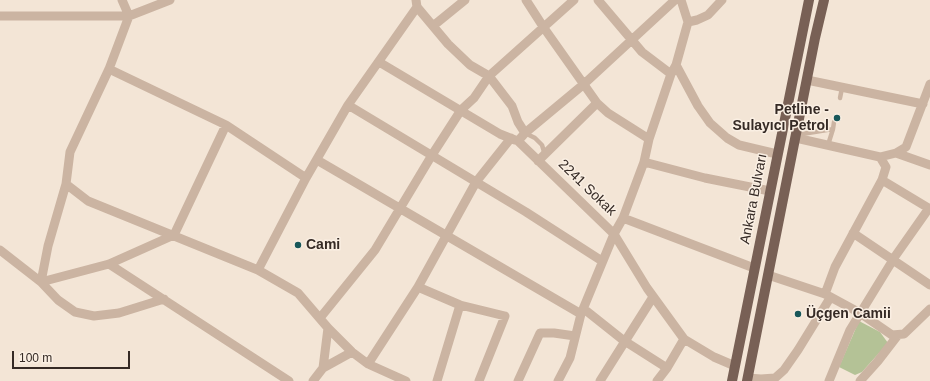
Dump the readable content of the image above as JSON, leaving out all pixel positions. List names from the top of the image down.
{
  "streets": {
    "main road": ["Ankara Bulvarı"],
    "street": ["2241 Sokak"]
  },
  "places": ["Petline - Sulayıcı Petrol", "Cami", "Üçgen Camii"],
  "scale_bar": "100 m"
}
